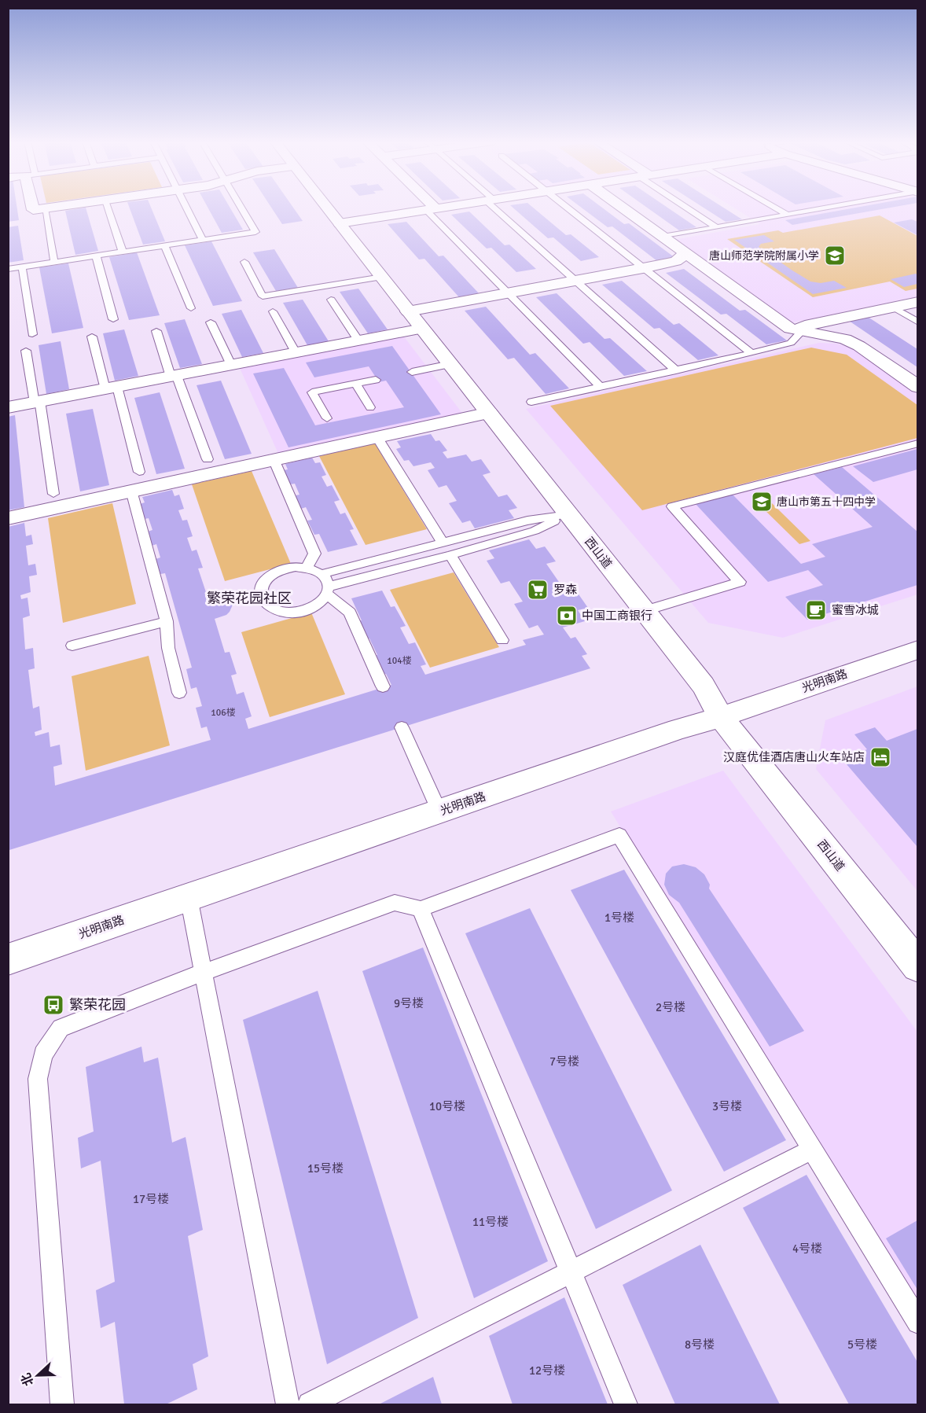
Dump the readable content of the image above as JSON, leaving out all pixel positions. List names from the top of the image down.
{
  "streets": {
    "street": ["西山道", "光明南路"]
  },
  "crossings": [
    ["西山道", "光明南路"]
  ],
  "districts": ["繁荣花园社区"],
  "places": {
    "school or university": ["唐山师范学院附属小学", "唐山市第五十四中学"],
    "supermarket": ["罗森"],
    "cafe": ["蜜雪冰城"],
    "bank": ["中国工商银行"],
    "hotel": ["汉庭优佳酒店唐山火车站店"],
    "bus stop": ["繁荣花园"]
  },
  "house_numbers": [
    "104楼",
    "106楼",
    "1号楼",
    "9号楼",
    "2号楼",
    "7号楼",
    "10号楼",
    "3号楼",
    "15号楼",
    "17号楼",
    "11号楼",
    "4号楼",
    "8号楼",
    "5号楼",
    "12号楼"
  ],
  "north": "left"
}
